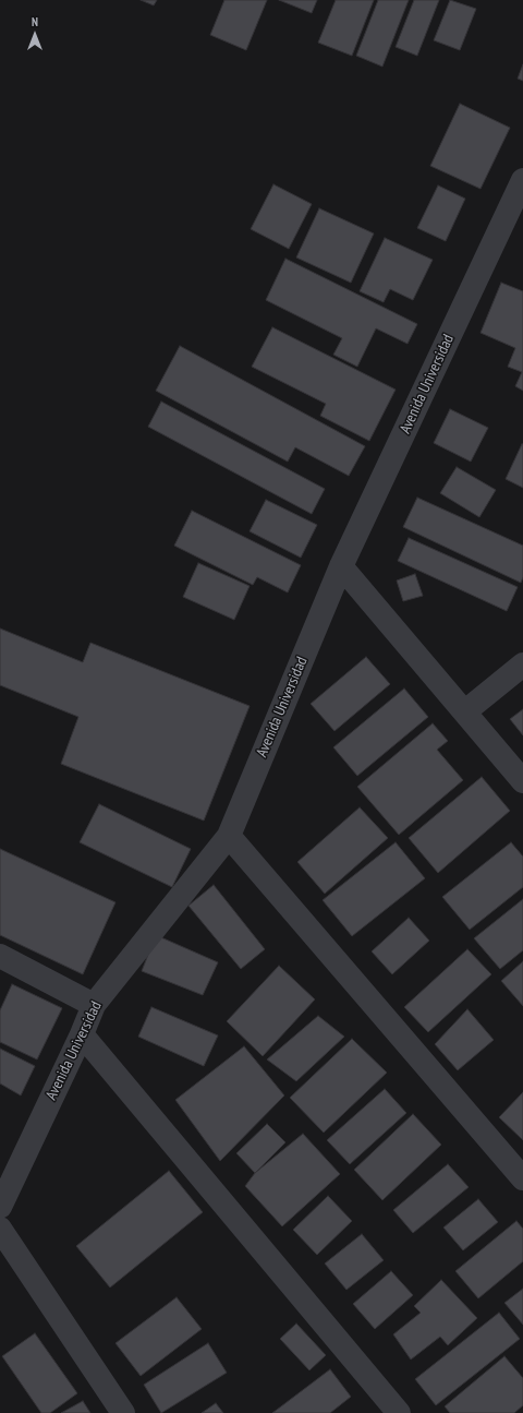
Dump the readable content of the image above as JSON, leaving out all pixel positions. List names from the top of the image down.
{
  "streets": {
    "street": ["Avenida Universidad"]
  },
  "north": "top"
}
